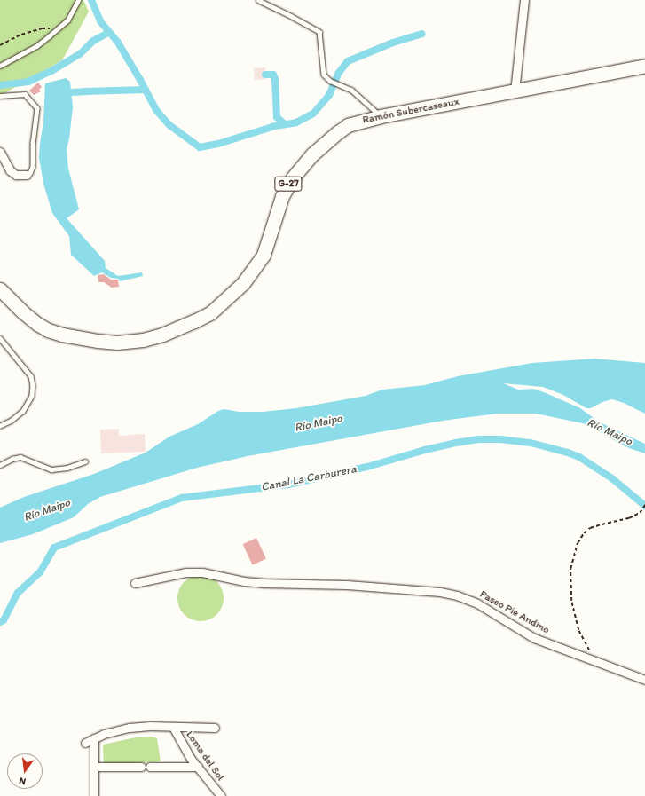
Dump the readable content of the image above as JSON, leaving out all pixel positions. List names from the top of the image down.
{
  "streets": {
    "main road": ["Ramón Subercaseaux", "G-27"],
    "street": ["Paseo Pie Andino", "Loma del Sol"]
  },
  "water": ["Río Maipo", "Canal La Carburera"],
  "north": "bottom"
}
